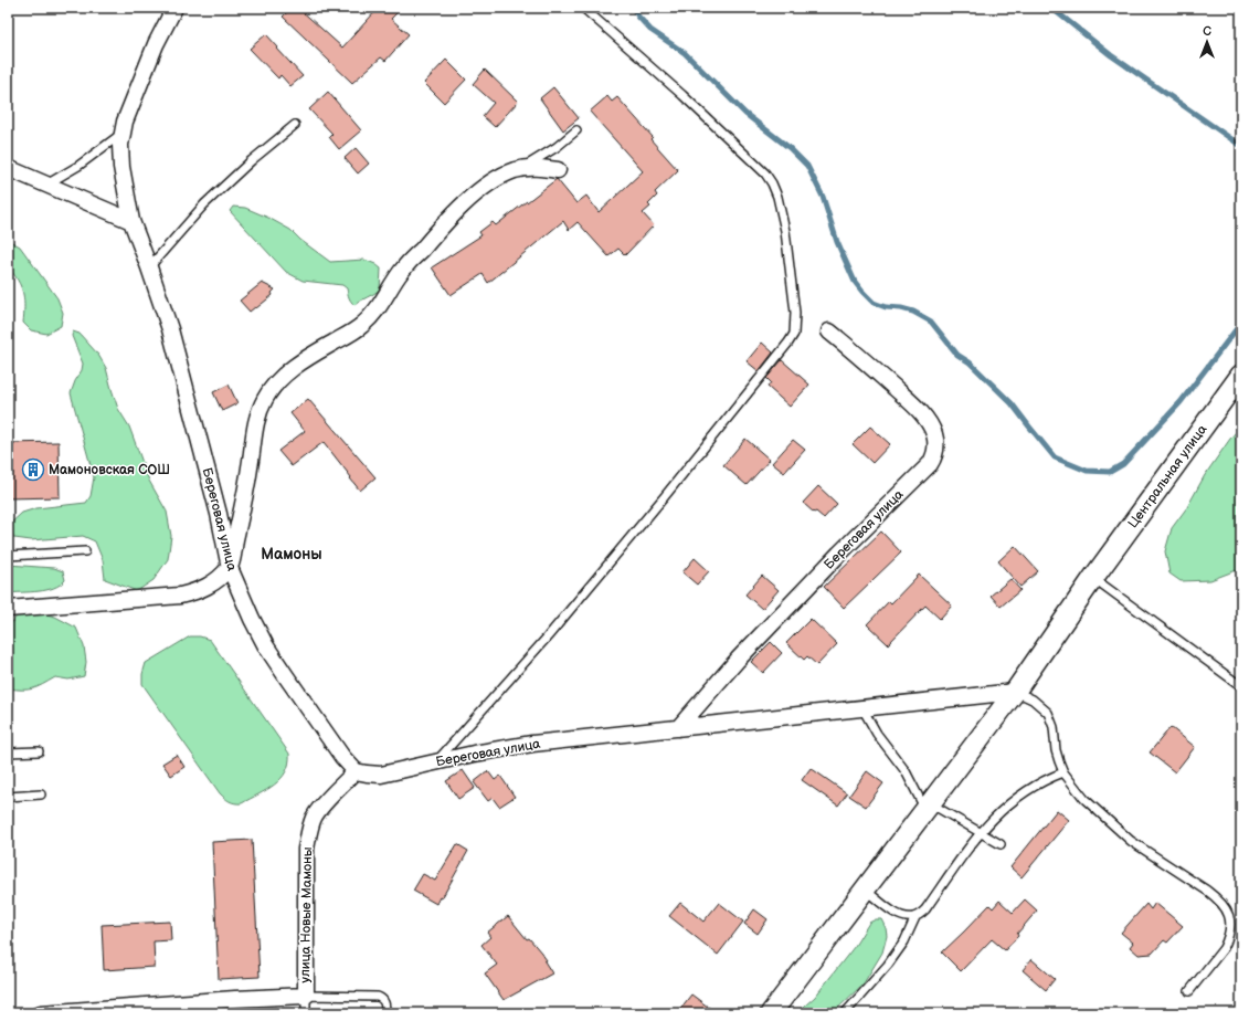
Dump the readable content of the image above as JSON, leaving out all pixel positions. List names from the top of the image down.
{
  "streets": {
    "street": ["Центральная улица", "Береговая улица", "улица Новые Мамоны"]
  },
  "crossings": [
    ["Центральная улица", "Береговая улица"],
    ["Береговая улица", "улица Новые Мамоны"]
  ],
  "districts": ["Мамоны"],
  "places": {
    "building": ["Мамоновская СОШ"]
  },
  "north": "top"
}
